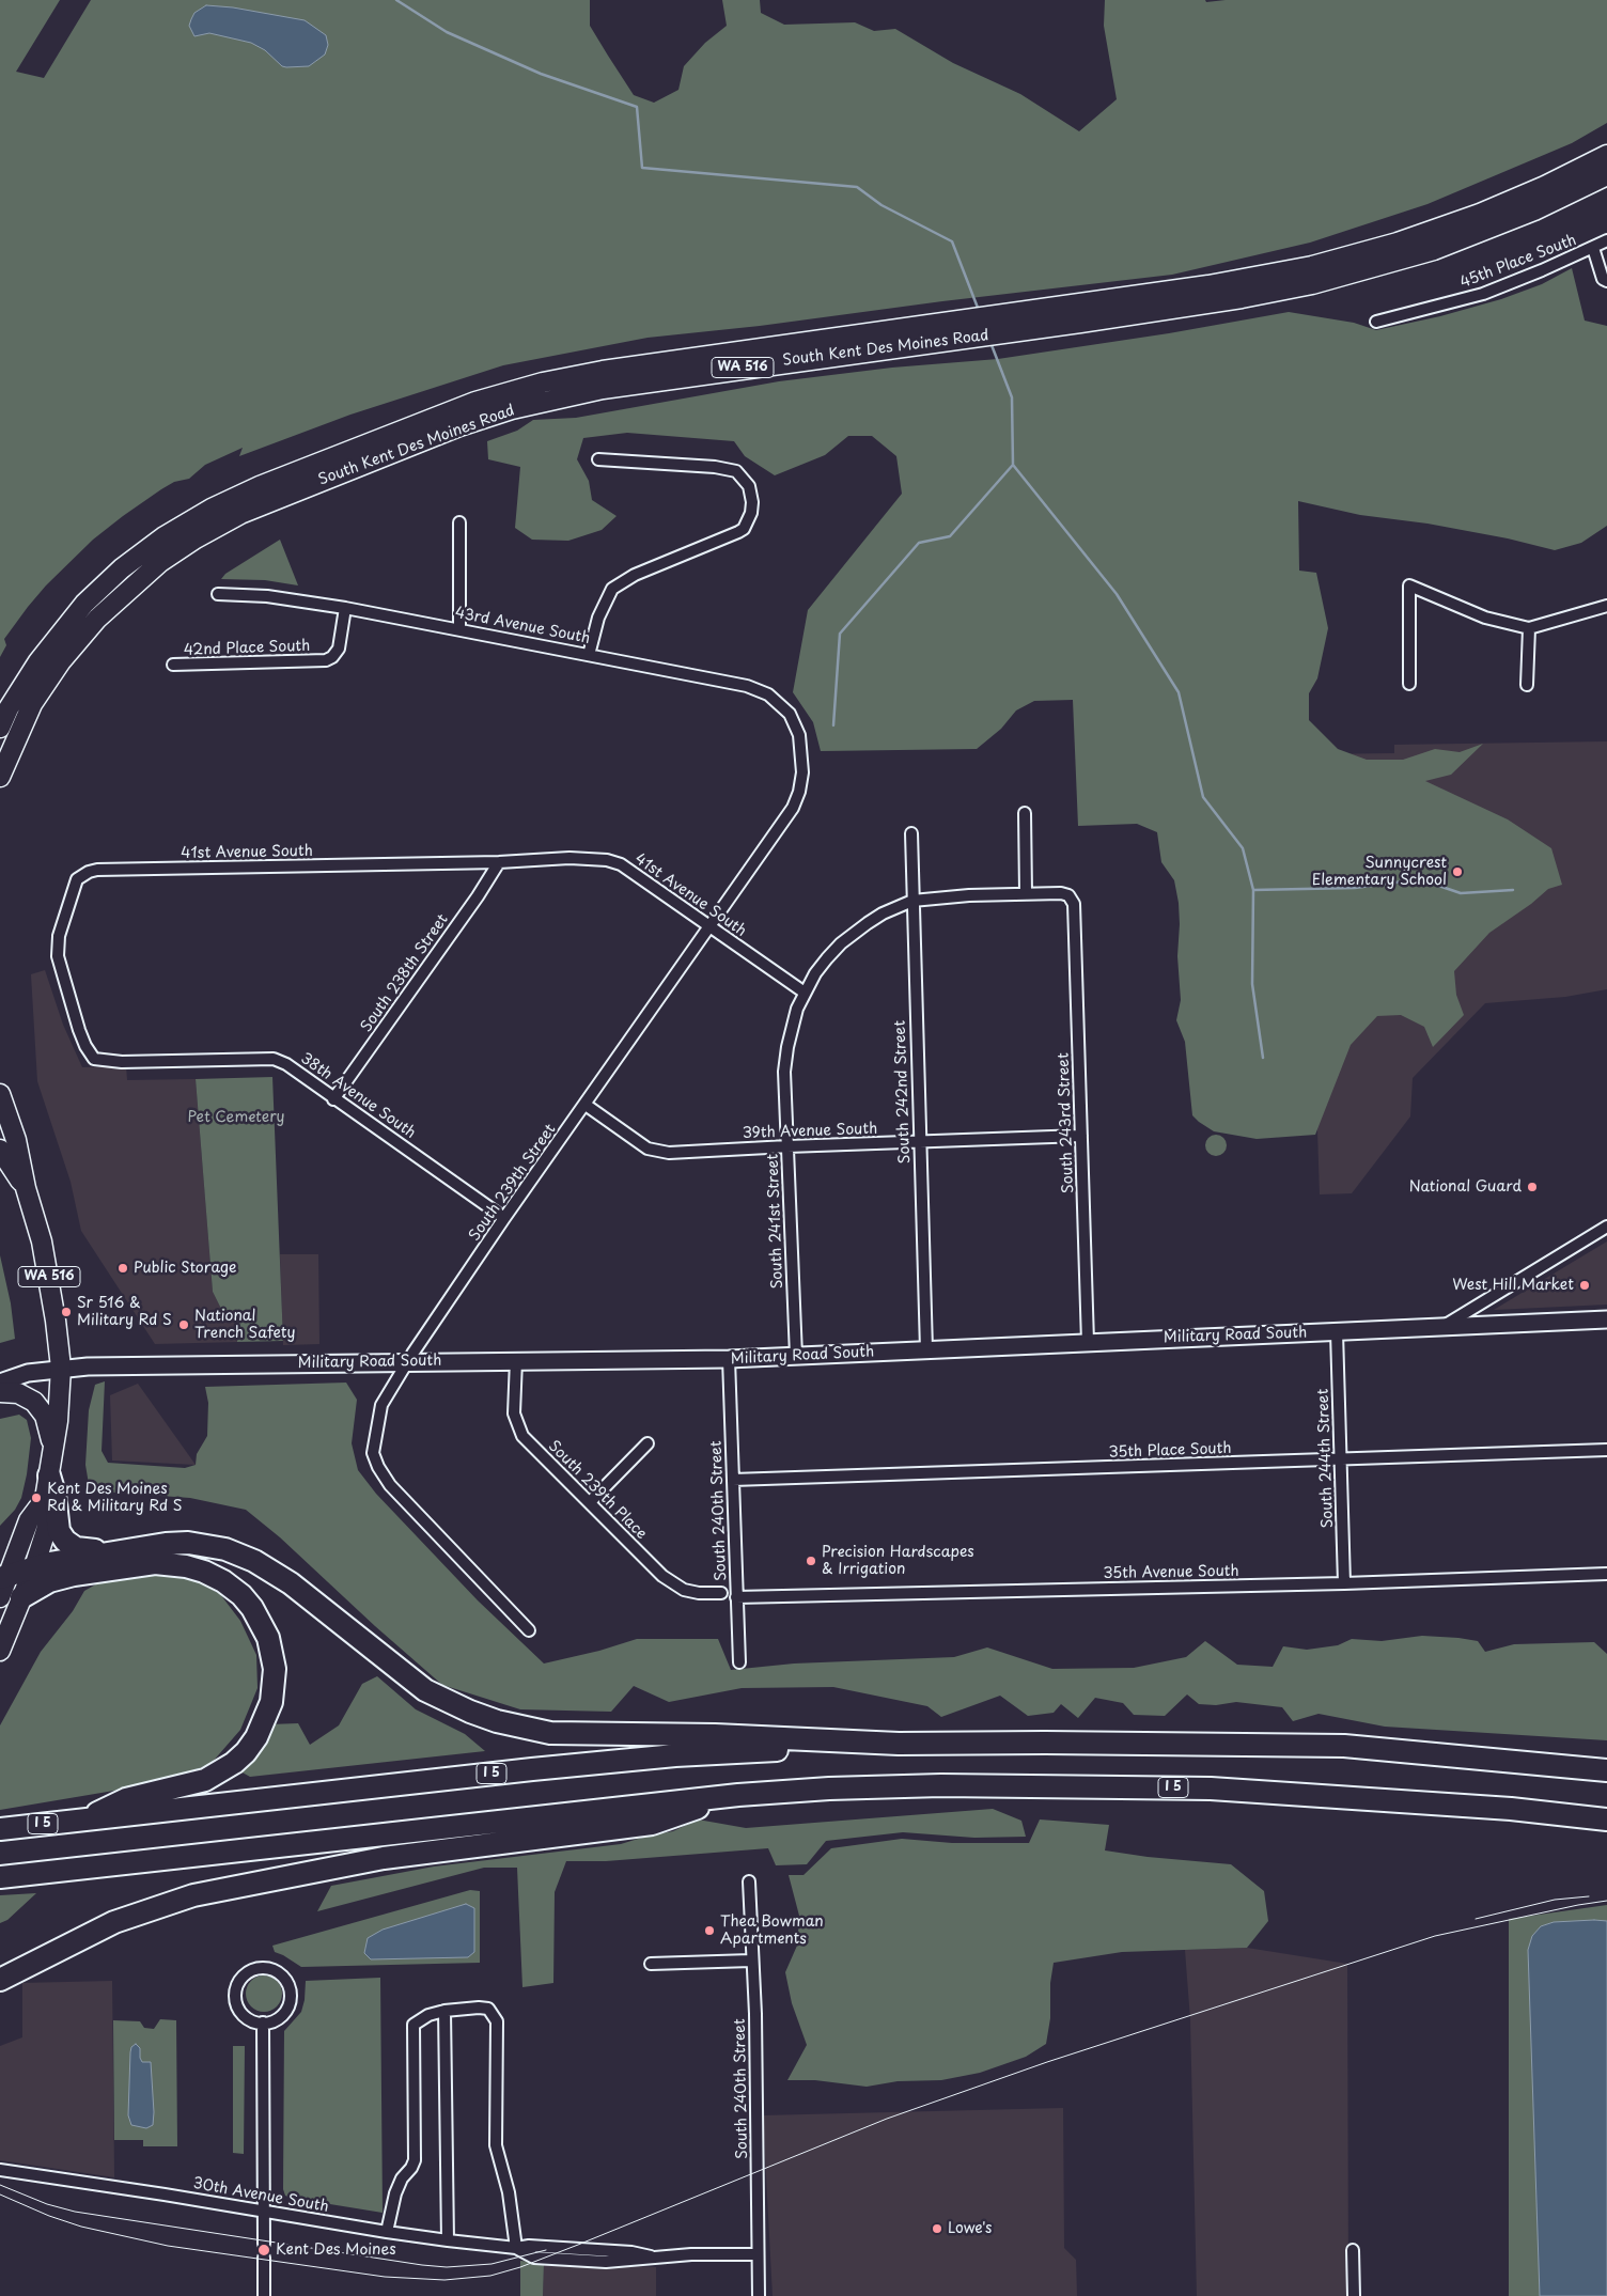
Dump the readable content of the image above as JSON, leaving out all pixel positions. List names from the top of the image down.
{
  "streets": {
    "highway": ["South Kent Des Moines Road", "WA 516", "I 5"],
    "main road": ["Military Road South"],
    "street": [
      "45th Place South",
      "43rd Avenue South",
      "42nd Place South",
      "41st Avenue South",
      "South 238th Street",
      "South 242nd Street",
      "38th Avenue South",
      "South 243rd Street",
      "39th Avenue South",
      "South 239th Street",
      "South 241st Street",
      "35th Place South",
      "South 244th Street",
      "South 239th Place",
      "South 240th Street",
      "35th Avenue South",
      "30th Avenue South"
    ]
  },
  "crossings": [
    ["WA 516", "Military Road South"],
    ["43rd Avenue South", "42nd Place South"],
    ["43rd Avenue South", "South 239th Street"],
    ["41st Avenue South", "South 238th Street"],
    ["41st Avenue South", "38th Avenue South"],
    ["41st Avenue South", "South 239th Street"],
    ["41st Avenue South", "South 241st Street"],
    ["South 238th Street", "38th Avenue South"],
    ["South 242nd Street", "39th Avenue South"],
    ["South 242nd Street", "Military Road South"],
    ["38th Avenue South", "South 239th Street"],
    ["South 243rd Street", "39th Avenue South"],
    ["South 243rd Street", "Military Road South"],
    ["39th Avenue South", "South 239th Street"],
    ["39th Avenue South", "South 241st Street"],
    ["South 239th Street", "Military Road South"],
    ["South 241st Street", "Military Road South"],
    ["Military Road South", "South 244th Street"],
    ["Military Road South", "South 239th Place"],
    ["Military Road South", "South 240th Street"],
    ["35th Place South", "South 244th Street"],
    ["35th Place South", "South 240th Street"],
    ["South 244th Street", "35th Avenue South"],
    ["South 240th Street", "35th Avenue South"],
    ["South 240th Street", "30th Avenue South"]
  ],
  "parks": ["Pet Cemetery"],
  "places": [
    "Sunnycrest Elementary School",
    "National Guard",
    "Public Storage",
    "West Hill Market",
    "Sr 516 & Military Rd S",
    "National Trench Safety",
    "Kent Des Moines Rd & Military Rd S",
    "Precision Hardscapes & Irrigation",
    "Thea Bowman Apartments",
    "Lowe's",
    "Kent Des Moines"
  ]
}
